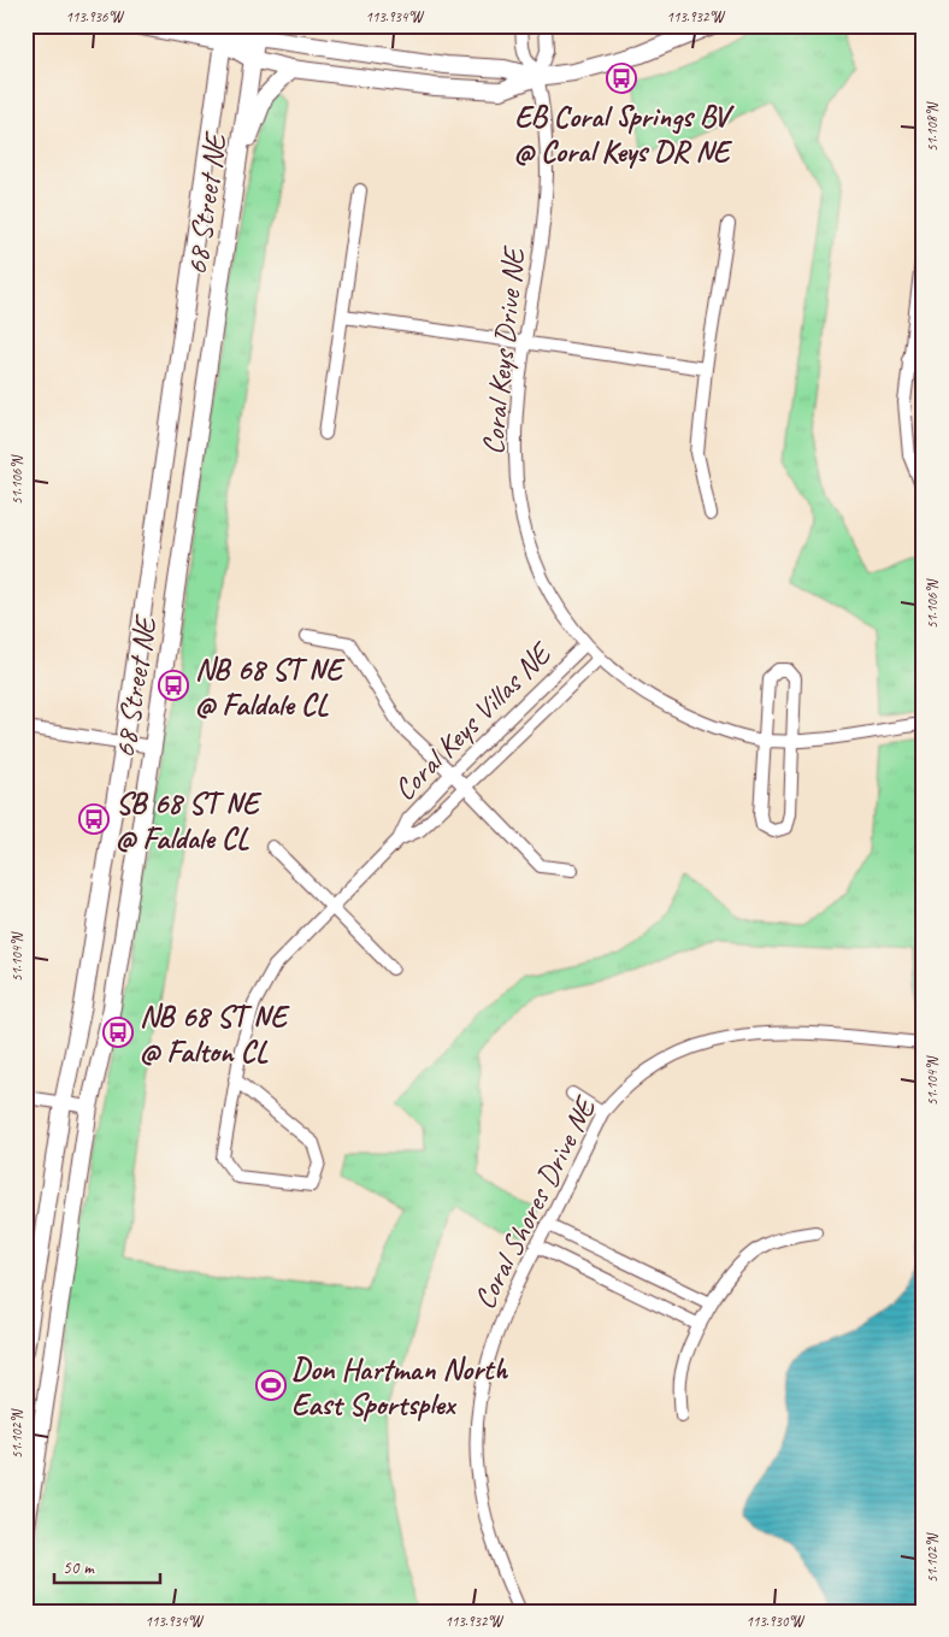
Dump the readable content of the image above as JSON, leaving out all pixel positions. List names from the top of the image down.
{
  "streets": {
    "main road": ["68 Street NE"],
    "street": ["Coral Keys Drive NE", "Coral Keys Villas NE", "Coral Shores Drive NE"]
  },
  "crossings": [
    ["Coral Keys Drive NE", "Coral Keys Villas NE"]
  ],
  "places": {
    "bus stop": [
      "EB Coral Springs BV @ Coral Keys DR NE",
      "NB 68 ST NE @ Faldale CL",
      "SB 68 ST NE @ Faldale CL",
      "NB 68 ST NE @ Falton CL"
    ],
    "sports": ["Don Hartman North East Sportsplex"]
  },
  "scale_bar": "50 m",
  "coordinates": [
    "113.936°W",
    "113.934°W",
    "113.932°W",
    "51.108°N",
    "51.106°N",
    "51.104°N",
    "51.102°N",
    "113.930°W"
  ]
}
